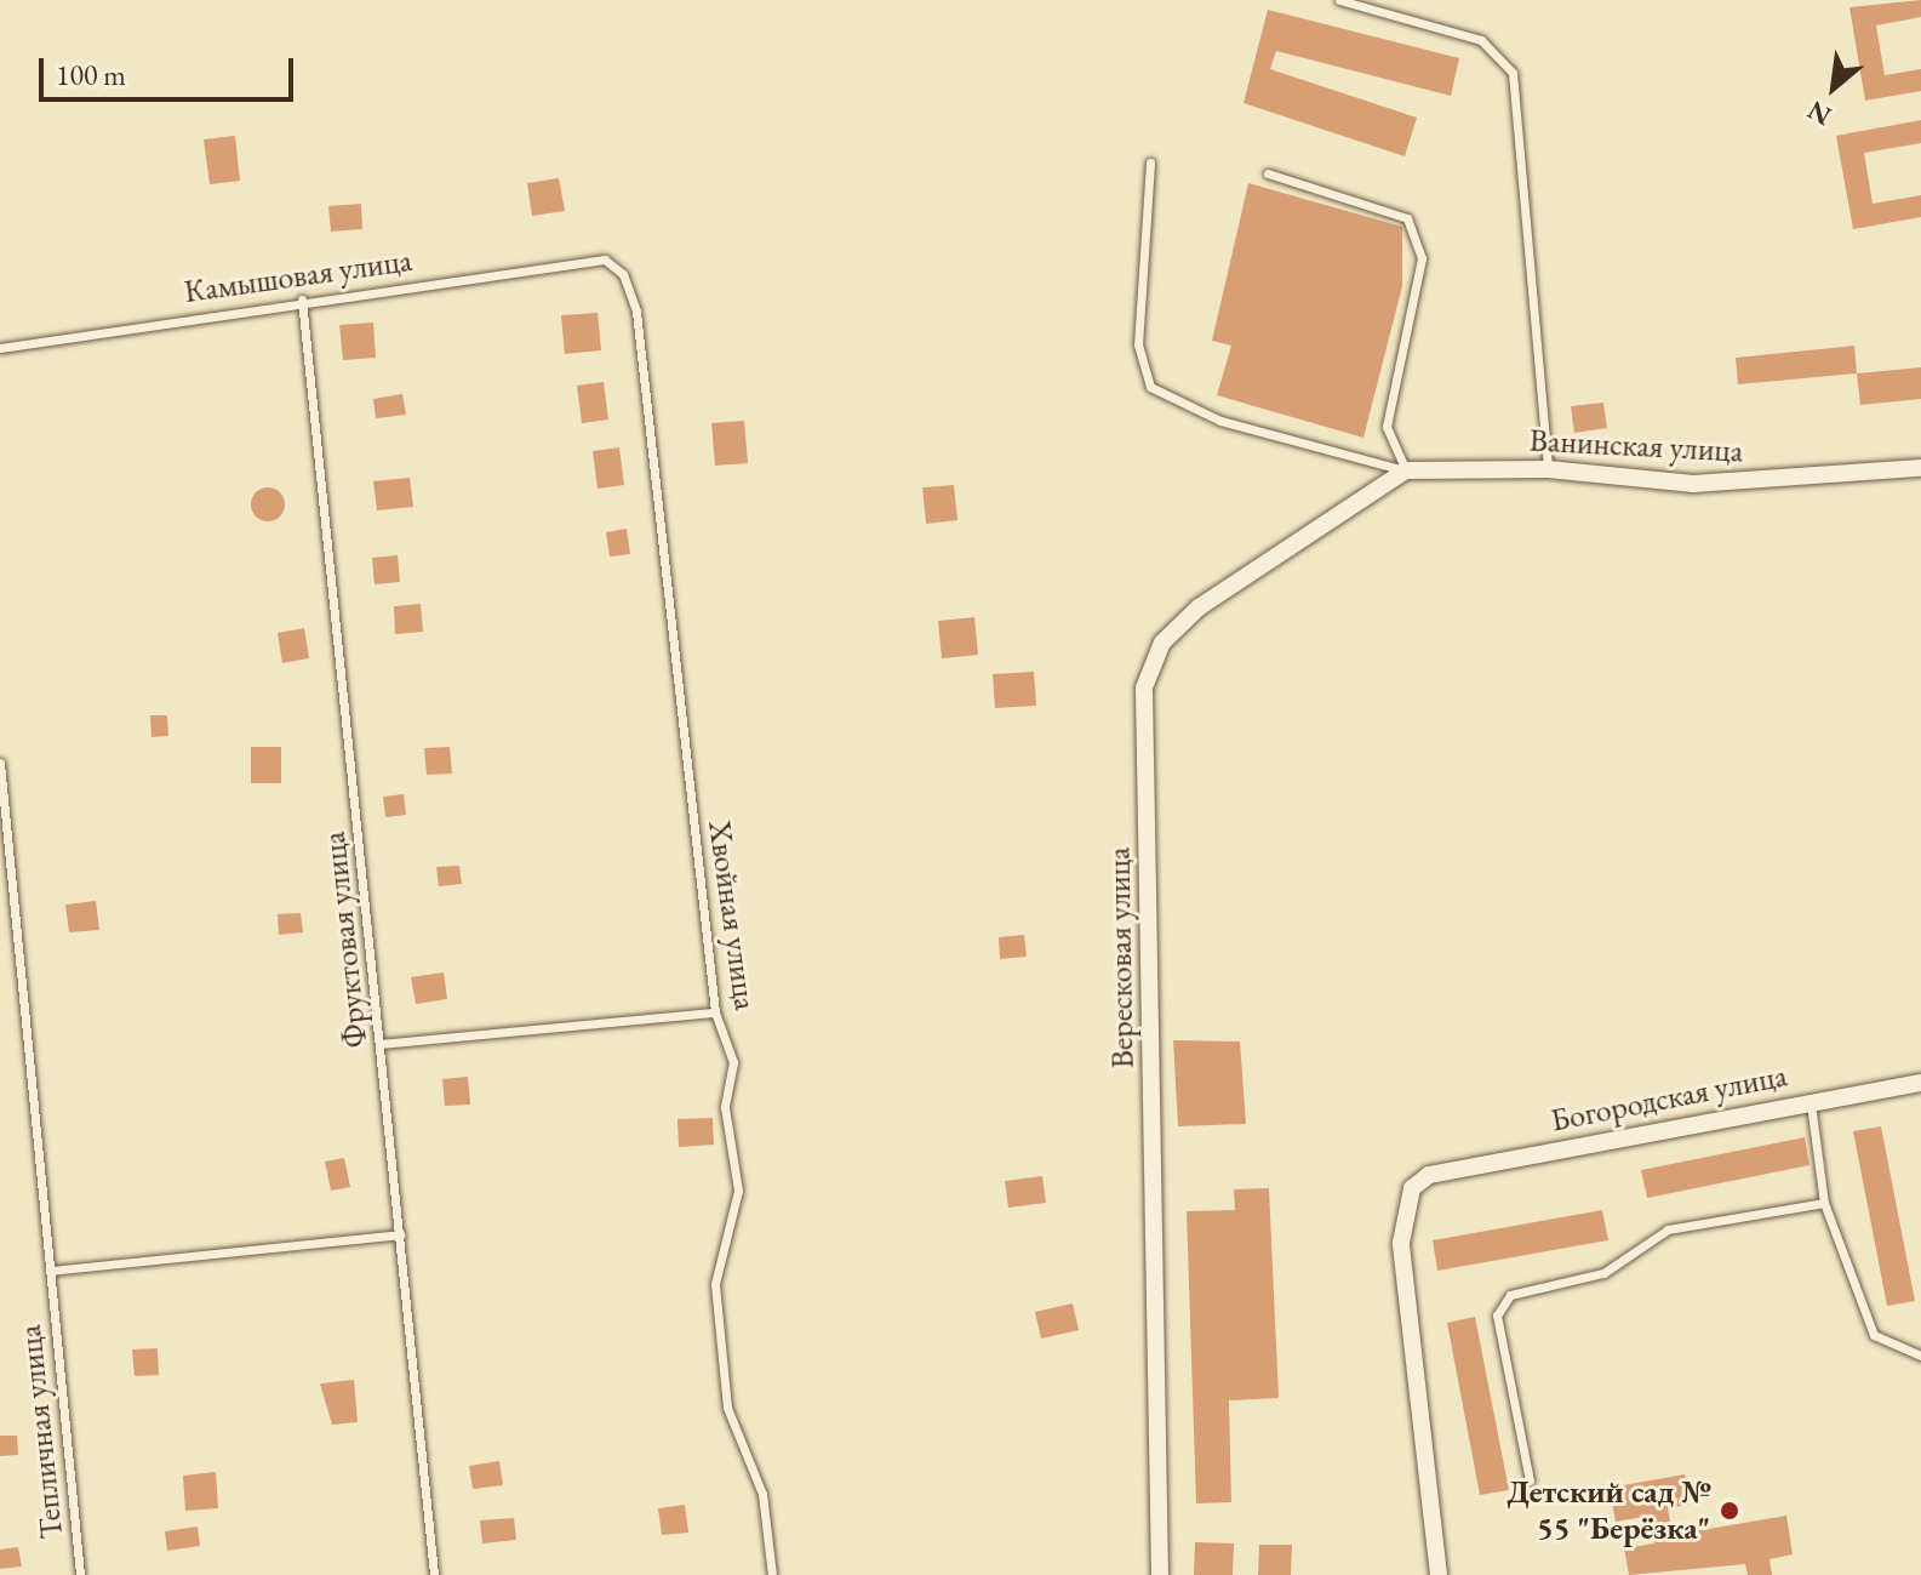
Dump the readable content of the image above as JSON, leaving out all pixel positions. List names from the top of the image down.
{
  "streets": {
    "street": ["Ванинская улица", "Вересковая улица", "Богородская улица"],
    "lane": [
      "Камышовая улица",
      "Хвойная улица",
      "Фруктовая улица",
      "Тепличная улица"
    ]
  },
  "crossings": [
    ["Камышовая улица", "Хвойная улица"],
    ["Камышовая улица", "Фруктовая улица"],
    ["Ванинская улица", "Вересковая улица"]
  ],
  "places": ["Детский сад № 55 \"Берёзка\""],
  "scale_bar": "100 m",
  "north": "bottom left"
}
